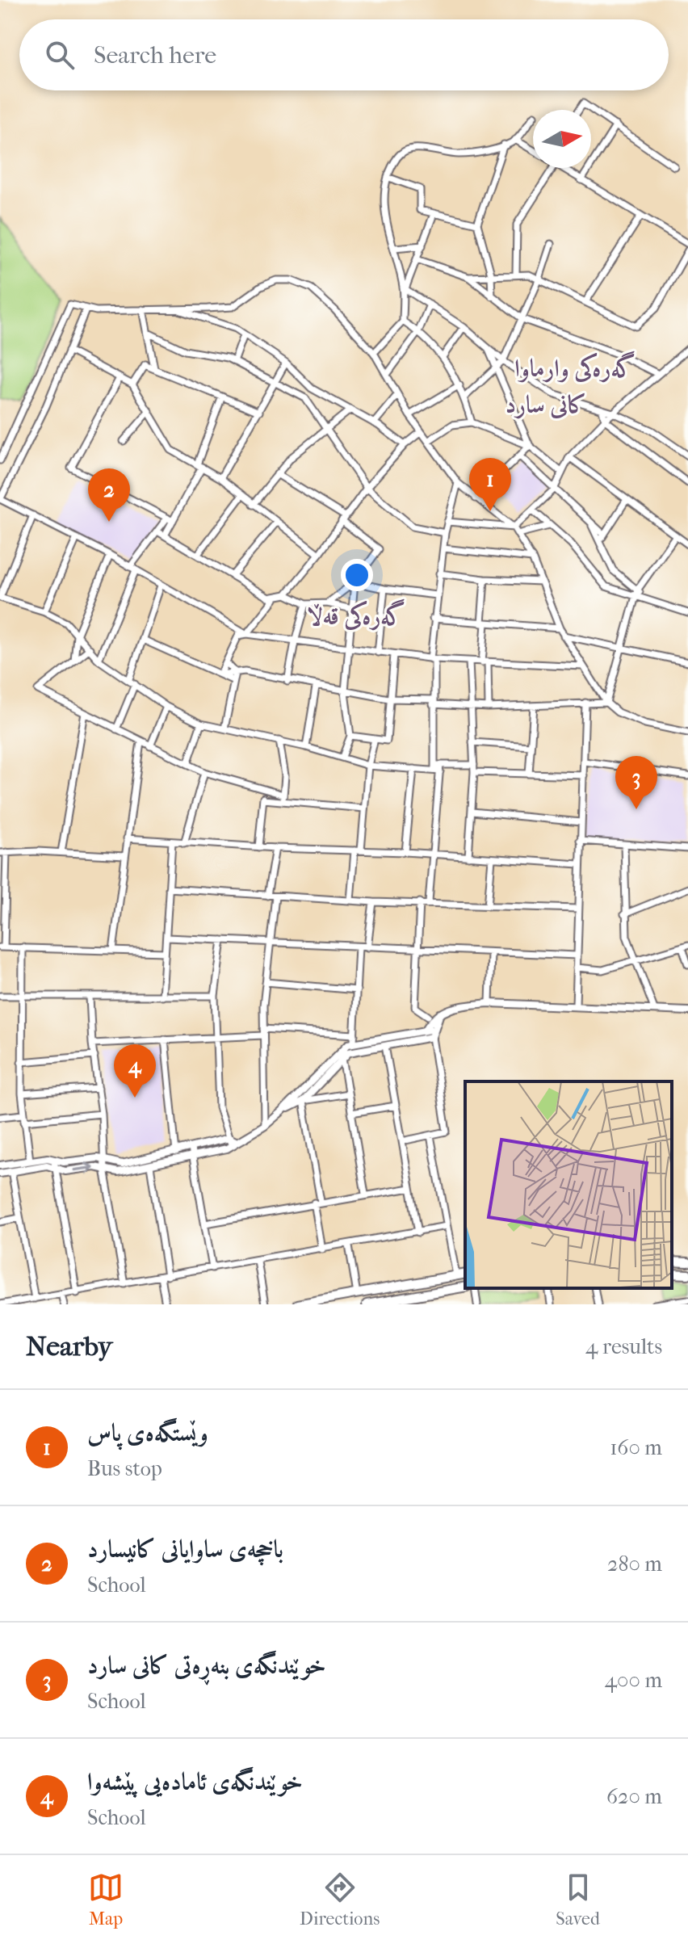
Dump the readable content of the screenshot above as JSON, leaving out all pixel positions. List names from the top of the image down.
{
  "districts": ["گەرەکی وارماوا", "کانی سارد", "گەرەکی قەڵا"],
  "north": "right",
  "page": {
    "search": "Search here",
    "pins": [
      "1",
      "2",
      "3",
      "4"
    ],
    "heading": ["Nearby", "4 results"],
    "list": [
      {
        "mark": "1",
        "name": "وێستگەەی پاس",
        "note": "Bus stop",
        "value": "160 m"
      },
      {
        "mark": "2",
        "name": "باخچەی ساوایانی کانیسارد",
        "note": "School",
        "value": "280 m"
      },
      {
        "mark": "3",
        "name": "خوێندنگەی بنەڕەتی کانی سارد",
        "note": "School",
        "value": "400 m"
      },
      {
        "mark": "4",
        "name": "خوێندنگەی ئامادەیی پێشەوا",
        "note": "School",
        "value": "620 m"
      }
    ],
    "nav": ["Map", "Directions", "Saved"]
  }
}
